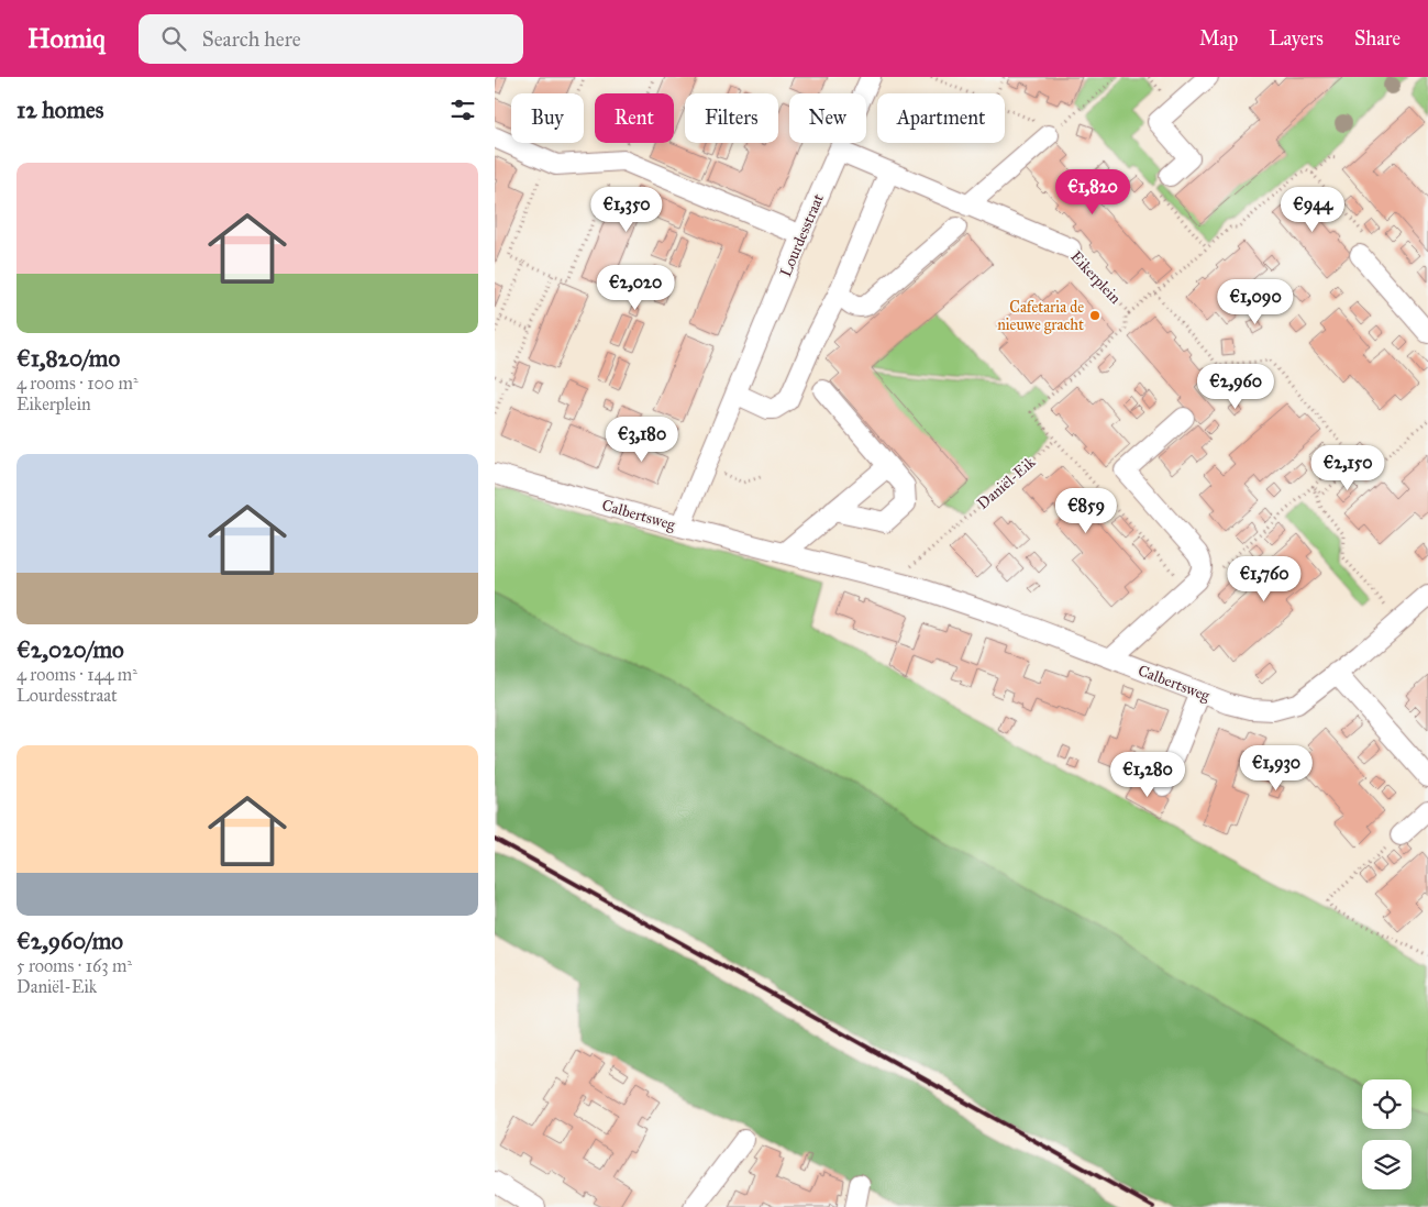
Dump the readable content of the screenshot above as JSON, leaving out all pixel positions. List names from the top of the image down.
{
  "streets": {
    "street": ["Lourdesstraat", "Eikerplein", "Calbertsweg"],
    "path": ["Daniël-Eik"]
  },
  "crossings": [
    ["Lourdesstraat", "Eikerplein"],
    ["Lourdesstraat", "Calbertsweg"],
    ["Daniël-Eik", "Calbertsweg"]
  ],
  "places": ["Cafetaria de nieuwe gracht"],
  "page": {
    "header": "Homiq",
    "search": "Search here",
    "nav": ["Map", "Layers", "Share"],
    "heading": "12 homes",
    "chip": [
      "Buy",
      "Rent",
      "Filters",
      "New",
      "Apartment"
    ],
    "list": [
      {
        "name": "€1,820/mo",
        "note": "4 rooms · 100 m² · Eikerplein"
      },
      {
        "name": "€2,020/mo",
        "note": "4 rooms · 144 m² · Lourdesstraat"
      },
      {
        "name": "€2,960/mo",
        "note": "5 rooms · 163 m² · Daniël-Eik"
      }
    ],
    "price": [
      "€1,820",
      "€1,350",
      "€944",
      "€2,020",
      "€1,090",
      "€2,960",
      "€3,180",
      "€2,150",
      "€859",
      "€1,760",
      "€1,930",
      "€1,280"
    ]
  }
}
